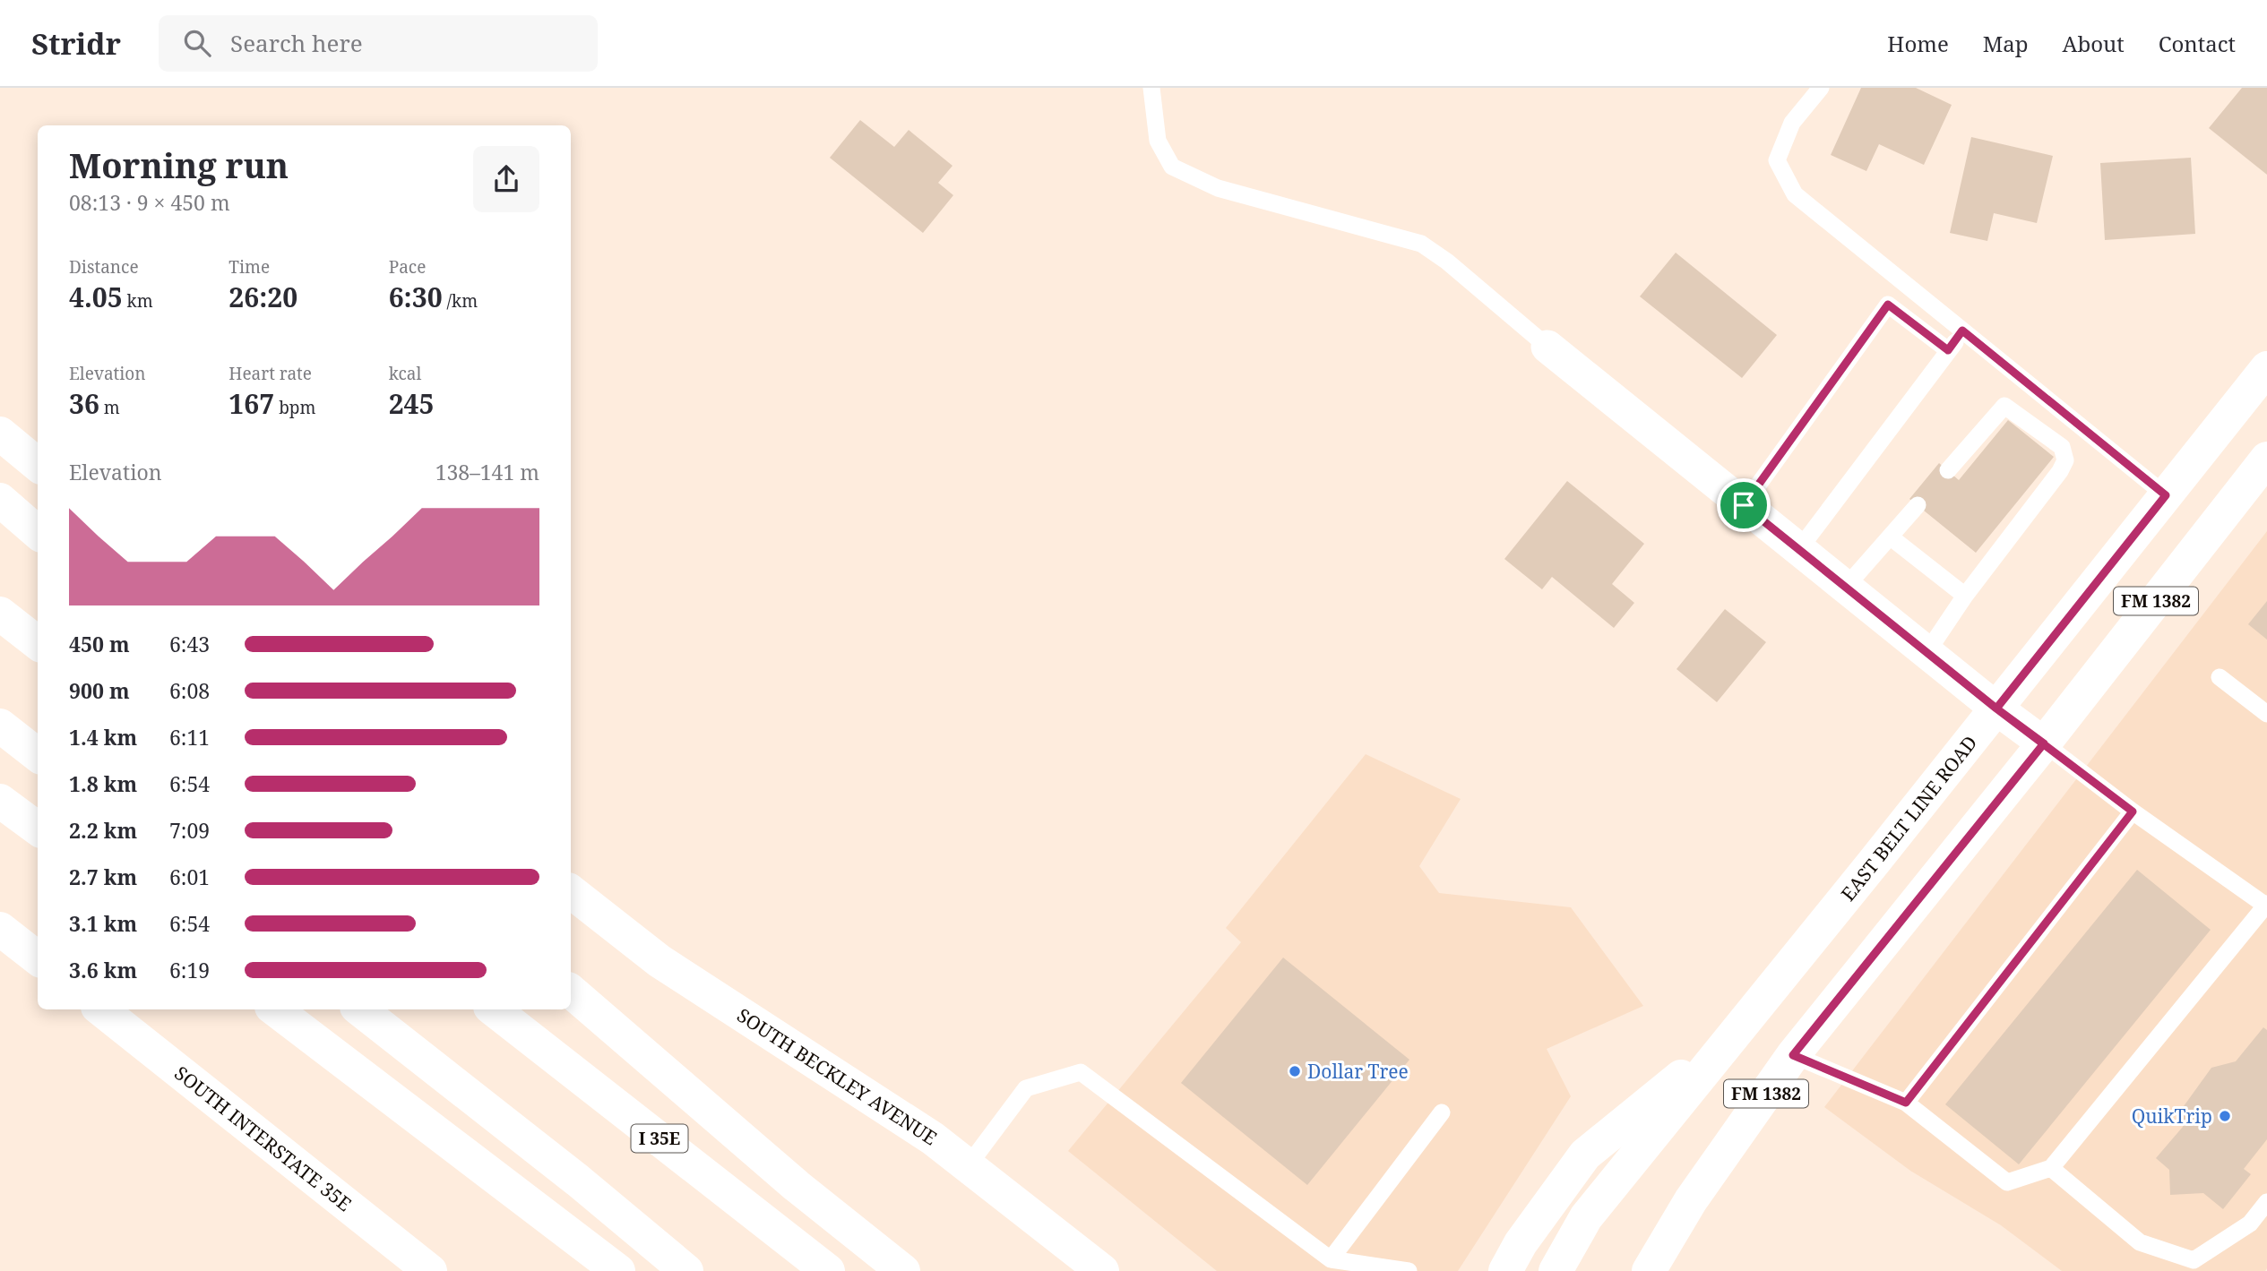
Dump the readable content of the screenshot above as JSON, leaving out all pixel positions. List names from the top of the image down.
{
  "streets": {
    "main road": [
      "FM 1382",
      "EAST BELT LINE ROAD",
      "SOUTH BECKLEY AVENUE",
      "SOUTH INTERSTATE 35E",
      "I 35E"
    ]
  },
  "places": ["Dollar Tree", "QuikTrip"],
  "page": {
    "header": "Stridr",
    "search": "Search here",
    "nav": [
      "Home",
      "Map",
      "About",
      "Contact"
    ],
    "heading": ["Morning run", "08:13 · 9 × 450 m"],
    "stats": [
      ["Distance", "4.05 km"],
      ["Time", "26:20"],
      ["Pace", "6:30 /km"],
      ["Elevation", "36 m"],
      ["Heart rate", "167 bpm"],
      ["kcal", "245"]
    ],
    "chart": ["Elevation", "138–141 m"],
    "list": [
      {
        "name": "450 m",
        "note": "6:43"
      },
      {
        "name": "900 m",
        "note": "6:08"
      },
      {
        "name": "1.4 km",
        "note": "6:11"
      },
      {
        "name": "1.8 km",
        "note": "6:54"
      },
      {
        "name": "2.2 km",
        "note": "7:09"
      },
      {
        "name": "2.7 km",
        "note": "6:01"
      },
      {
        "name": "3.1 km",
        "note": "6:54"
      },
      {
        "name": "3.6 km",
        "note": "6:19"
      }
    ]
  }
}
